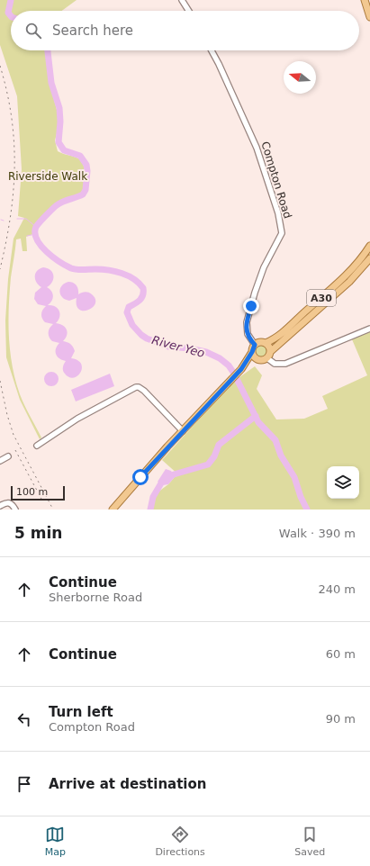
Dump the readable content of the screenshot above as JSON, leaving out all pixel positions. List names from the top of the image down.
{
  "streets": {
    "main road": ["A30"],
    "street": ["Compton Road"]
  },
  "crossings": [
    ["Compton Road", "A30"]
  ],
  "water": ["River Yeo"],
  "parks": ["Riverside Walk"],
  "scale_bar": "100 m",
  "north": "left",
  "page": {
    "search": "Search here",
    "scale": "100 m",
    "heading": ["5 min", "Walk · 390 m"],
    "list": [
      ["Continue", "Sherborne Road", "240 m"],
      ["Continue", "60 m"],
      ["Turn left", "Compton Road", "90 m"],
      "Arrive at destination"
    ],
    "nav": ["Map", "Directions", "Saved"]
  }
}
